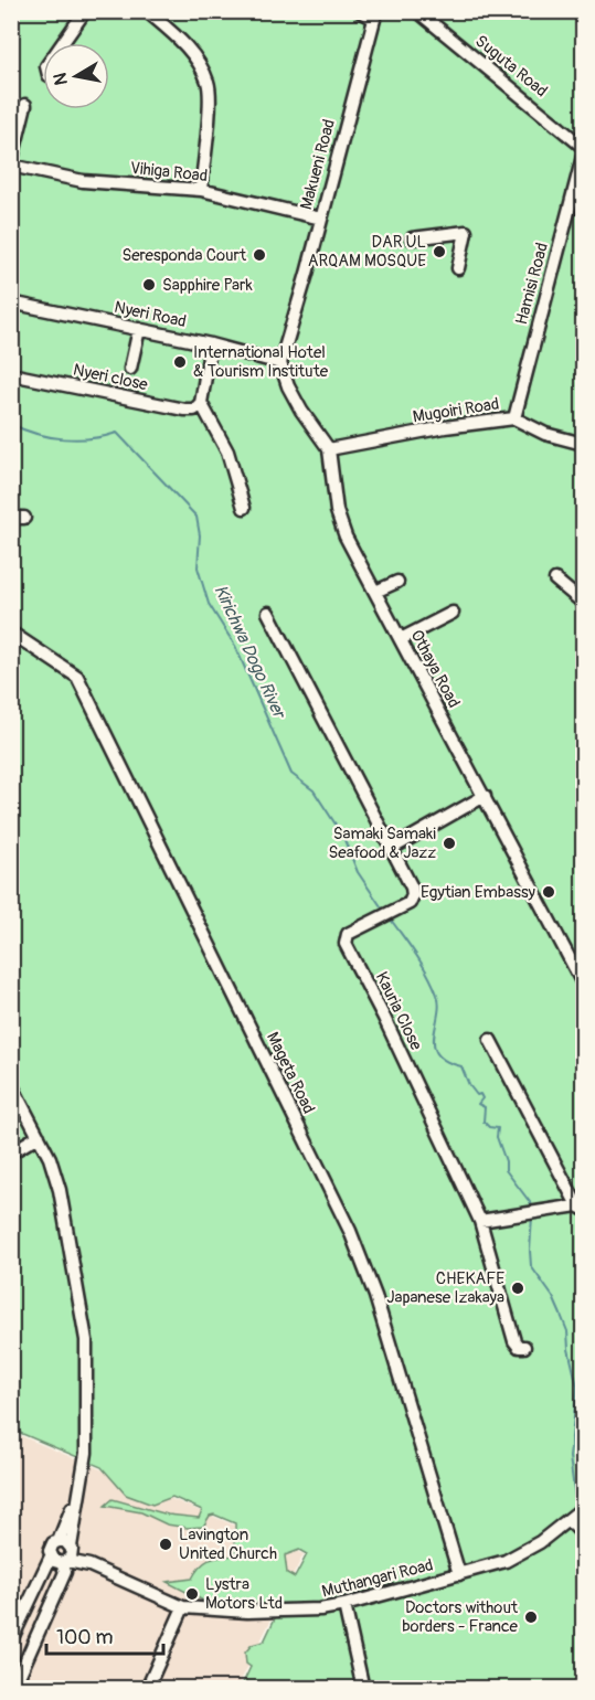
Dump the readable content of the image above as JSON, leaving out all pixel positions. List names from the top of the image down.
{
  "streets": {
    "street": [
      "Suguta Road",
      "Makueni Road",
      "Vihiga Road",
      "Hamisi Road",
      "Nyeri Road",
      "Nyeri close",
      "Mugoiri Road",
      "Othaya Road",
      "Kauria Close",
      "Mageta Road",
      "Muthangari Road"
    ]
  },
  "crossings": [
    ["Makueni Road", "Vihiga Road"],
    ["Makueni Road", "Nyeri Road"],
    ["Makueni Road", "Othaya Road"],
    ["Hamisi Road", "Mugoiri Road"],
    ["Nyeri Road", "Othaya Road"],
    ["Mugoiri Road", "Othaya Road"],
    ["Mageta Road", "Muthangari Road"]
  ],
  "water": ["Kirichwa Dogo River"],
  "places": [
    "DAR UL ARQAM MOSQUE",
    "Seresponda Court",
    "Sapphire Park",
    "International Hotel & Tourism Institute",
    "Samaki Samaki Seafood & Jazz",
    "Egytian Embassy",
    "CHEKAFE Japanese Izakaya",
    "Lavington United Church",
    "Lystra Motors Ltd",
    "Doctors without borders - France"
  ],
  "scale_bar": "100 m",
  "north": "left"
}
